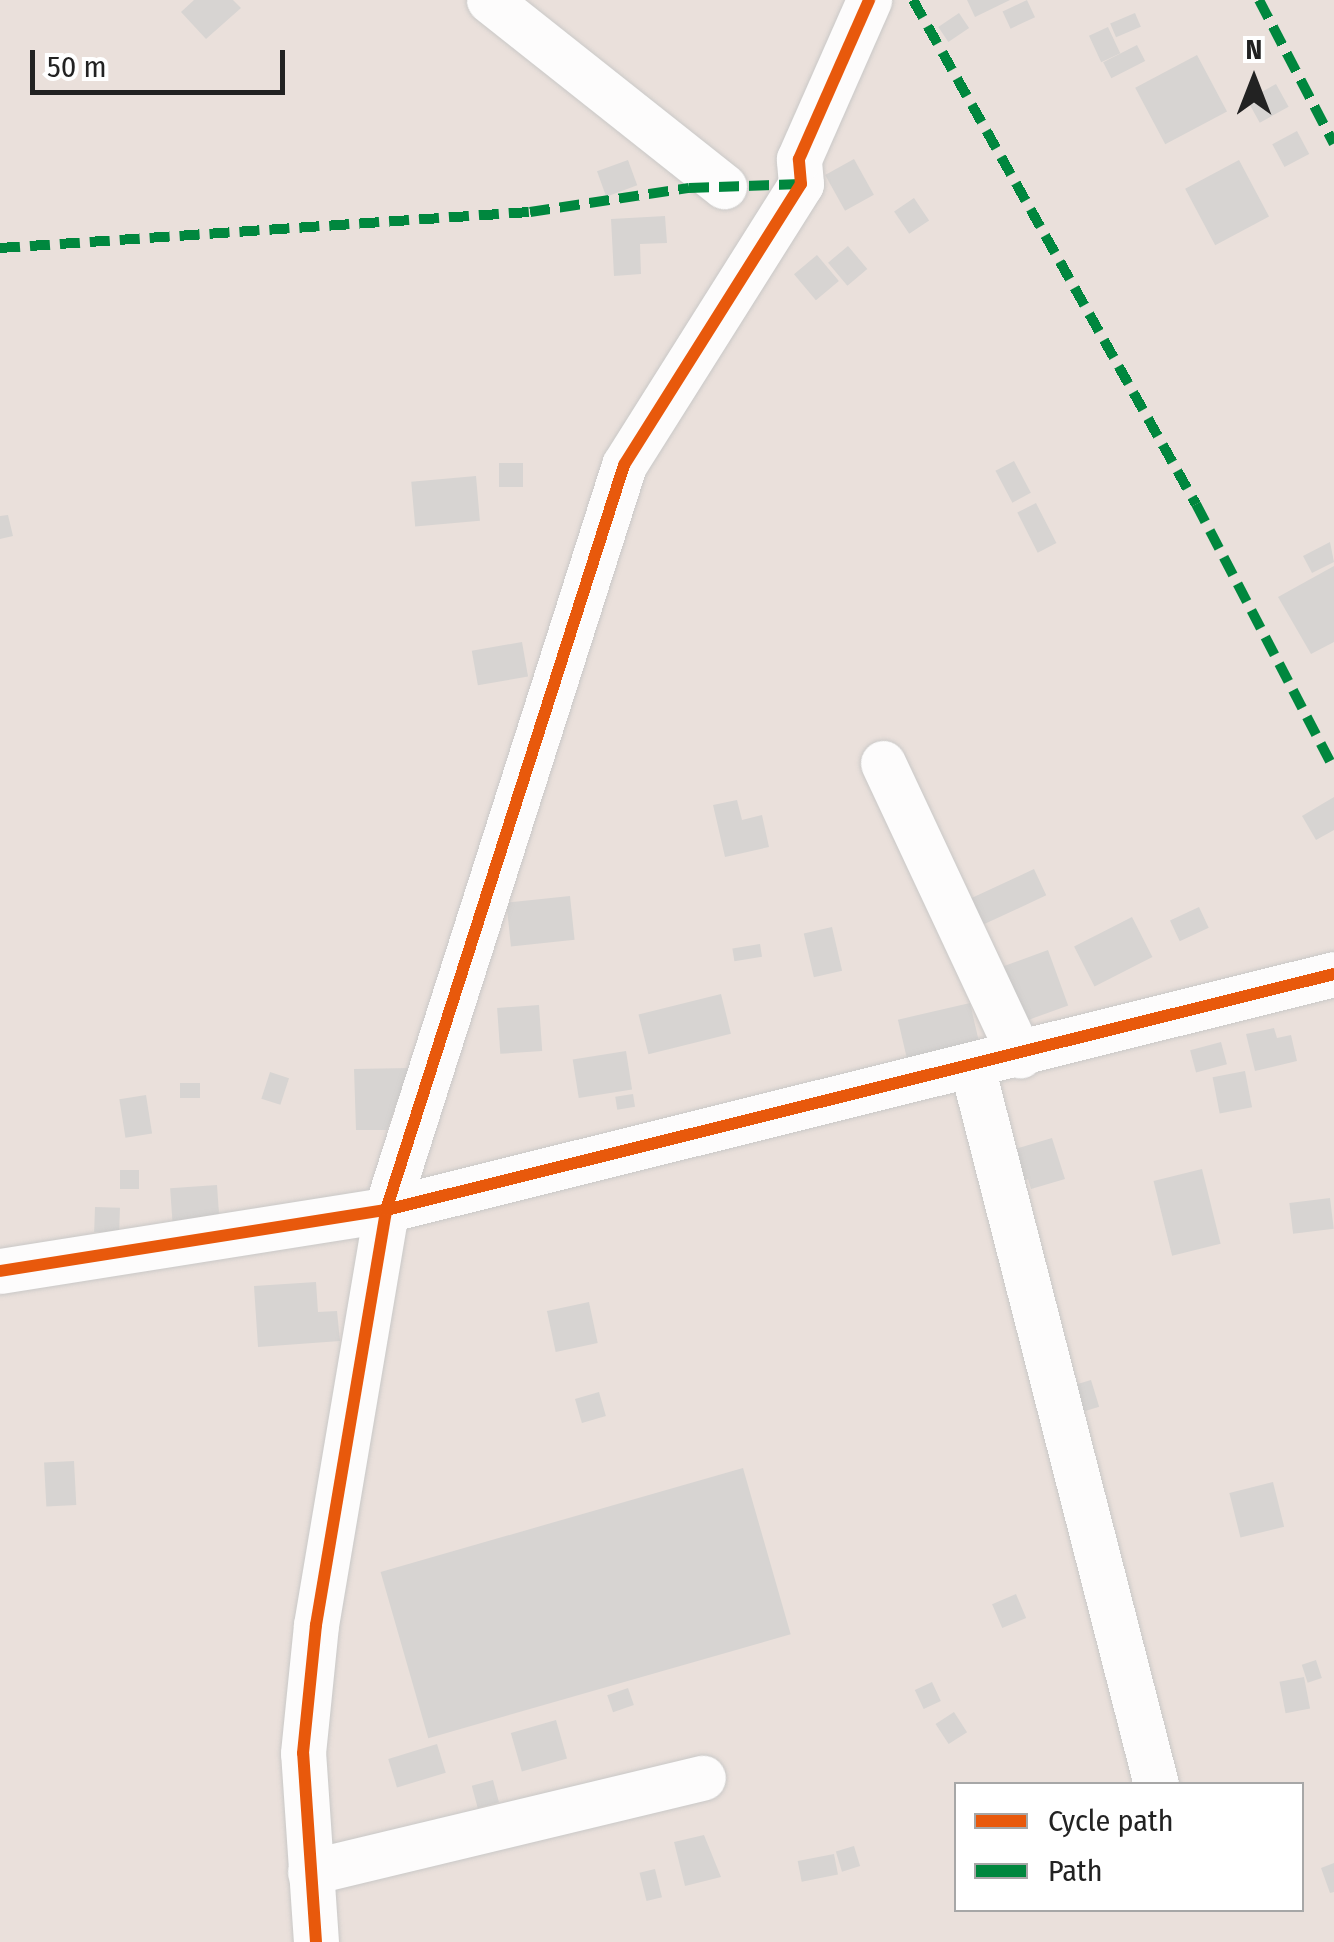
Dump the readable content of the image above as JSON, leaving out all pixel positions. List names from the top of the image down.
{
  "legend": ["Cycle path", "Path"],
  "scale_bar": "50 m",
  "north": "top"
}
